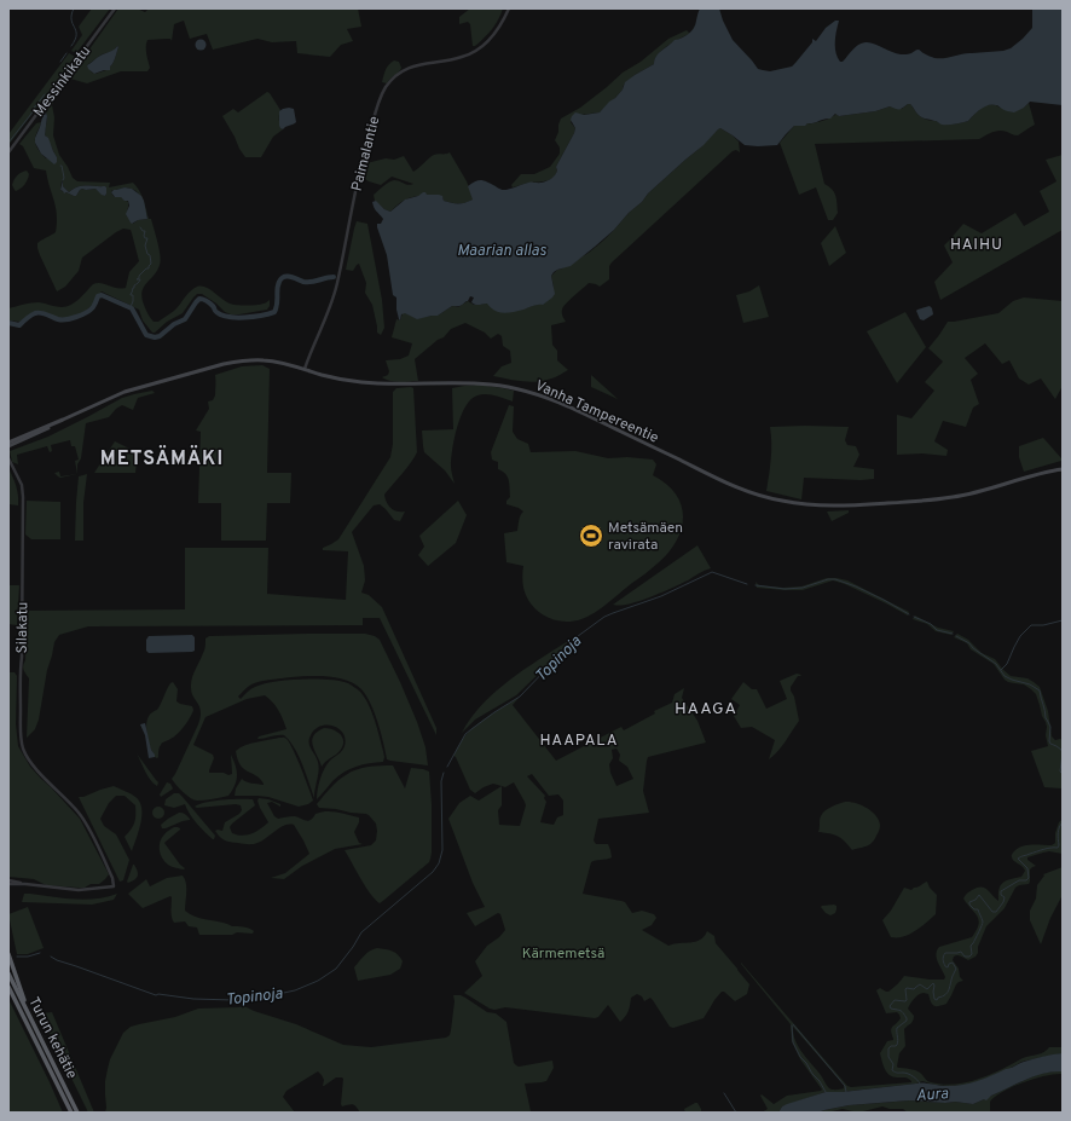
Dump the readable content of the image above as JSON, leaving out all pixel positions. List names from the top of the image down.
{
  "streets": {
    "highway": ["Turun kehätie"],
    "main road": ["Vanha Tampereentie"],
    "street": ["Messinkikatu", "Paimalantie", "Silakatu"]
  },
  "crossings": [
    ["Paimalantie", "Vanha Tampereentie"]
  ],
  "districts": [
    "HAIHU",
    "METSÄMÄKI",
    "HAAGA",
    "HAAPALA"
  ],
  "water": ["Maarian allas", "Topinoja", "Aura"],
  "parks": ["Kärmemetsä"],
  "places": {
    "sports": ["Metsämäen ravirata"]
  }
}
